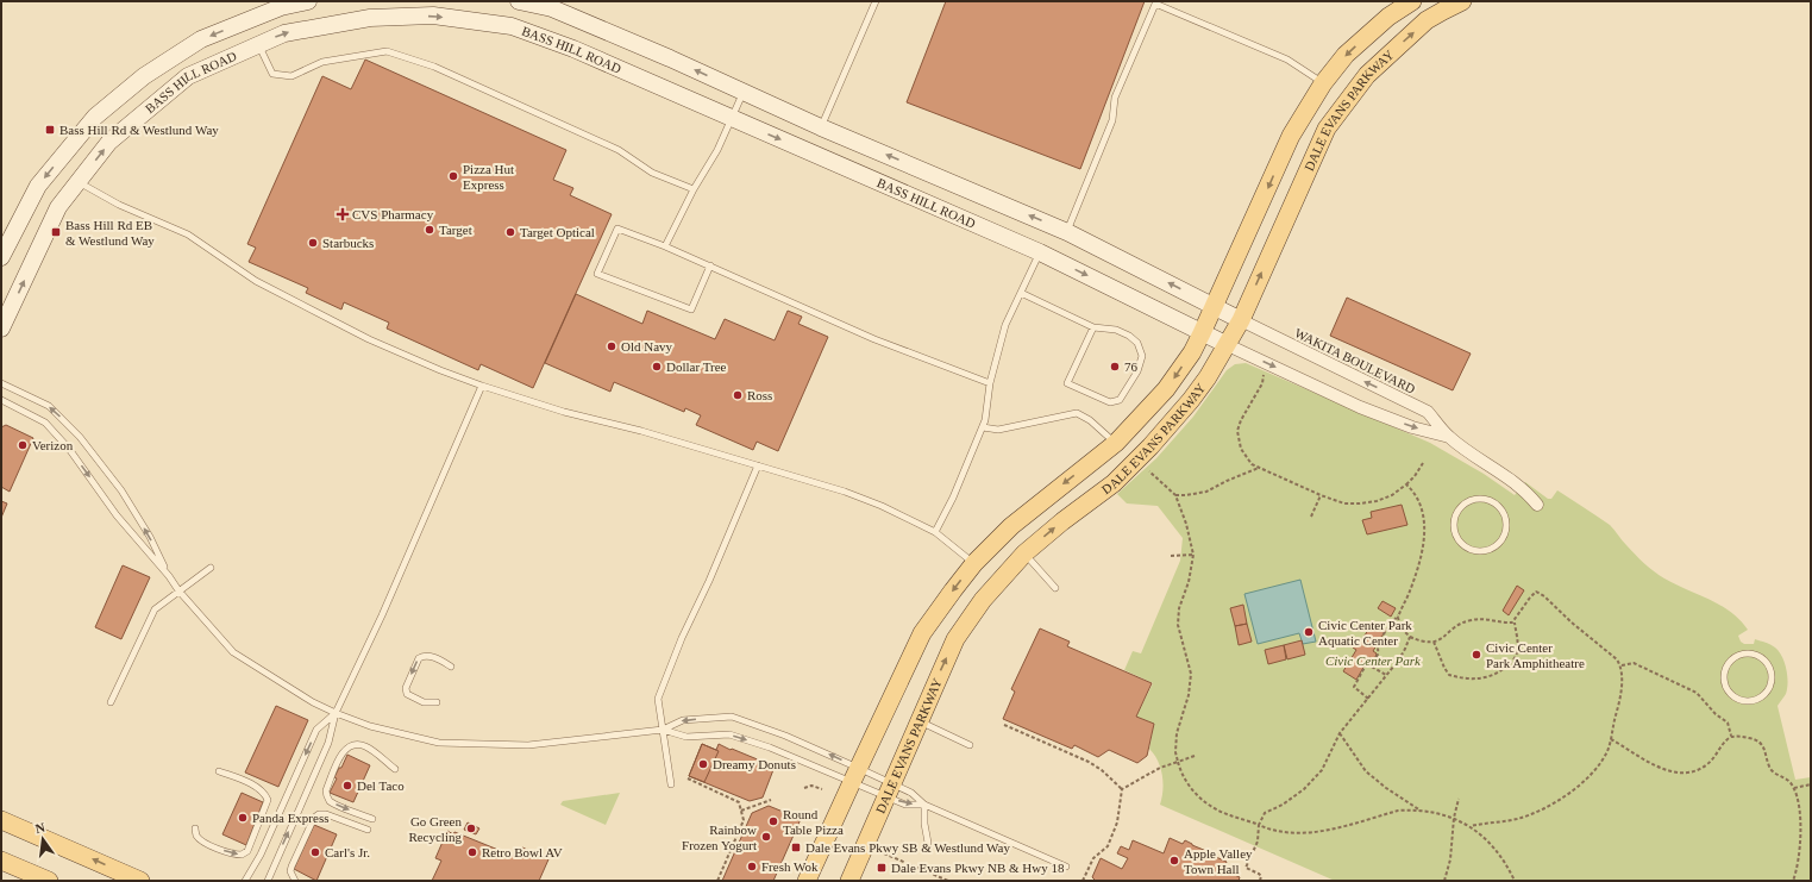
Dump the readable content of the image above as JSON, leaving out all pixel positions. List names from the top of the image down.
{
  "streets": {
    "main road": ["BASS HILL ROAD", "DALE EVANS PARKWAY"],
    "street": ["WAKITA BOULEVARD"]
  },
  "crossings": [
    ["BASS HILL ROAD", "DALE EVANS PARKWAY"],
    ["BASS HILL ROAD", "WAKITA BOULEVARD"],
    ["DALE EVANS PARKWAY", "WAKITA BOULEVARD"]
  ],
  "parks": ["Civic Center Park"],
  "places": {
    "transit": [
      "Bass Hill Rd & Westlund Way",
      "Bass Hill Rd EB & Westlund Way",
      "Dale Evans Pkwy SB & Westlund Way",
      "Dale Evans Pkwy NB & Hwy 18"
    ],
    "other": [
      "Pizza Hut Express",
      "Target",
      "Target Optical",
      "Starbucks",
      "Old Navy",
      "Dollar Tree",
      "76",
      "Ross",
      "Verizon",
      "Civic Center Park Aquatic Center",
      "Civic Center Park Amphitheatre",
      "Dreamy Donuts",
      "Del Taco",
      "Panda Express",
      "Round Table Pizza",
      "Go Green Recycling",
      "Rainbow Frozen Yogurt",
      "Carl's Jr.",
      "Retro Bowl AV",
      "Apple Valley Town Hall",
      "Fresh Wok"
    ],
    "health": ["CVS Pharmacy"]
  },
  "north": "top"
}
